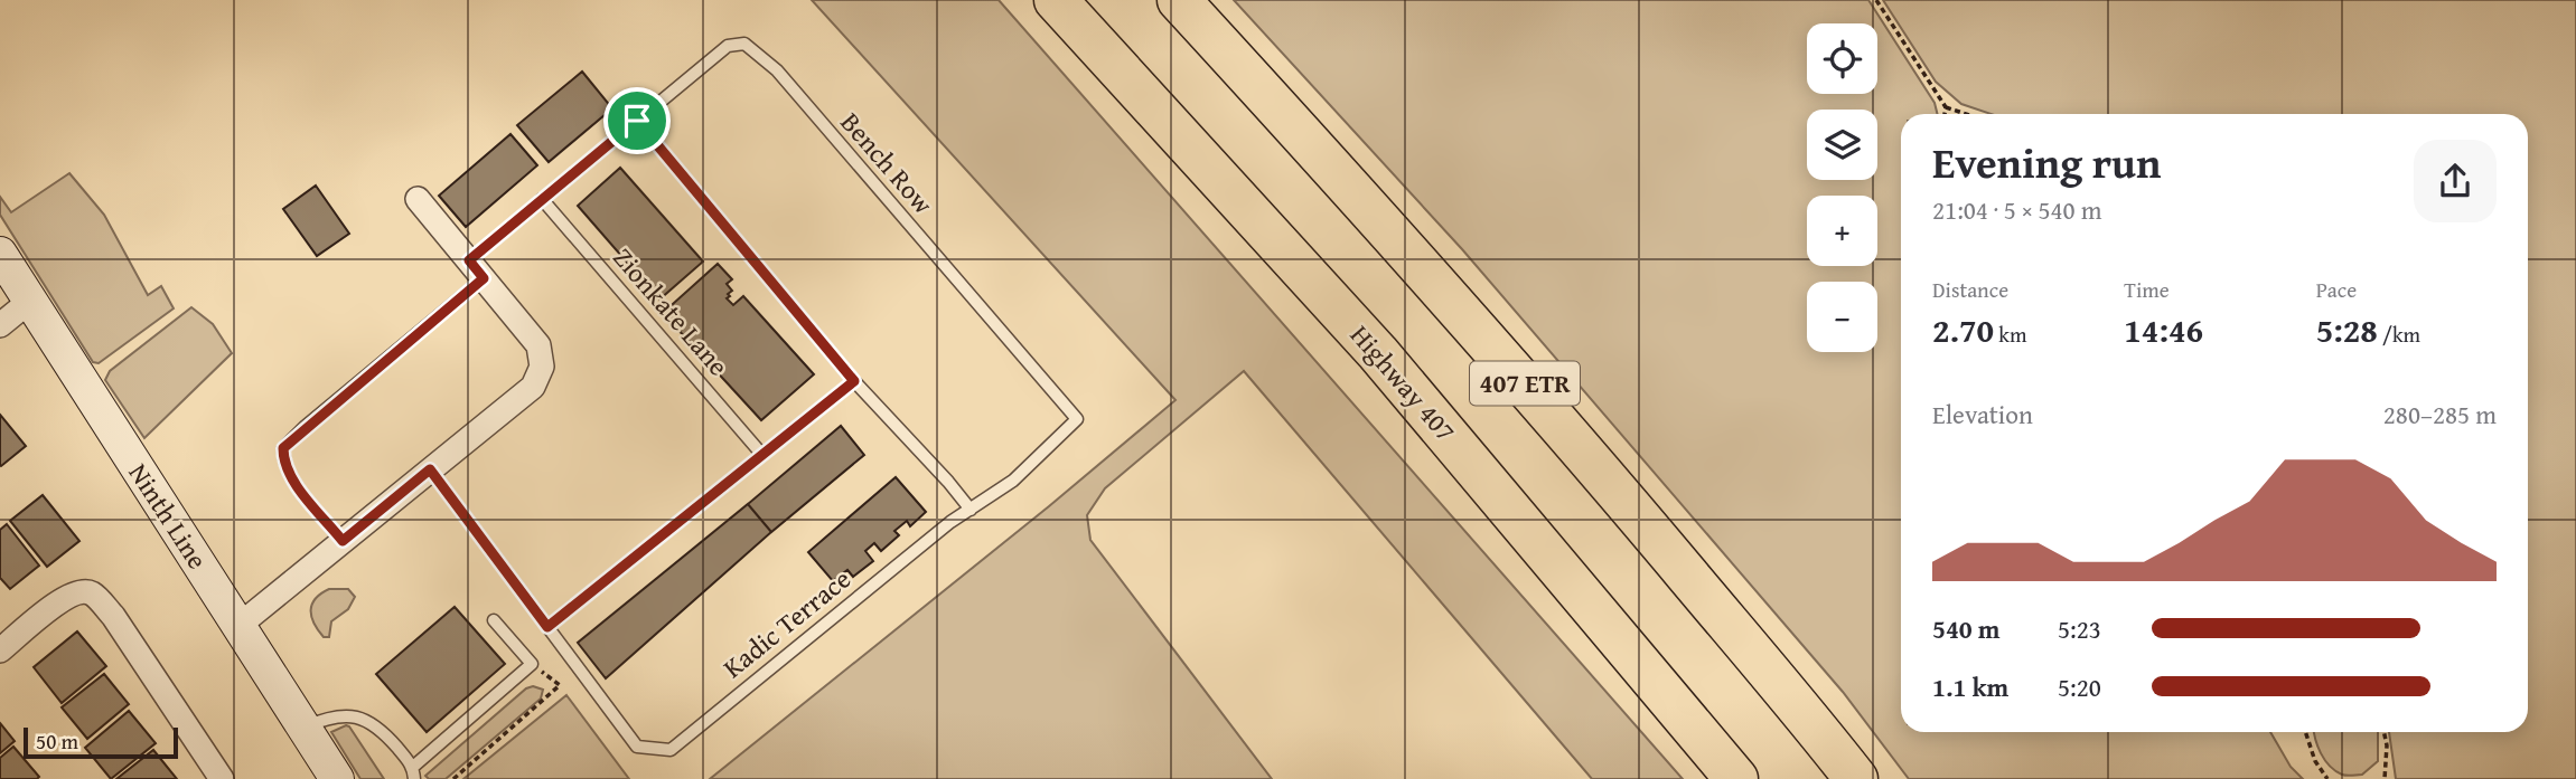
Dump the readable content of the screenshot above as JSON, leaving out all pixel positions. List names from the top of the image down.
{
  "streets": {
    "highway": ["Highway 407", "407 ETR"],
    "main road": ["Ninth Line"],
    "lane": ["Bench Row", "Zionkate Lane", "Kadic Terrace"]
  },
  "crossings": [
    ["Bench Row", "Zionkate Lane"],
    ["Bench Row", "Kadic Terrace"]
  ],
  "scale_bar": "50 m",
  "page": {
    "map_buttons": ["+", "−"],
    "heading": ["Evening run", "21:04 · 5 × 540 m"],
    "stats": [
      ["Distance", "2.70 km"],
      ["Time", "14:46"],
      ["Pace", "5:28 /km"]
    ],
    "chart": ["Elevation", "280–285 m"],
    "list": [
      {
        "name": "540 m",
        "note": "5:23"
      },
      {
        "name": "1.1 km",
        "note": "5:20"
      }
    ],
    "scale": "50 m"
  }
}
